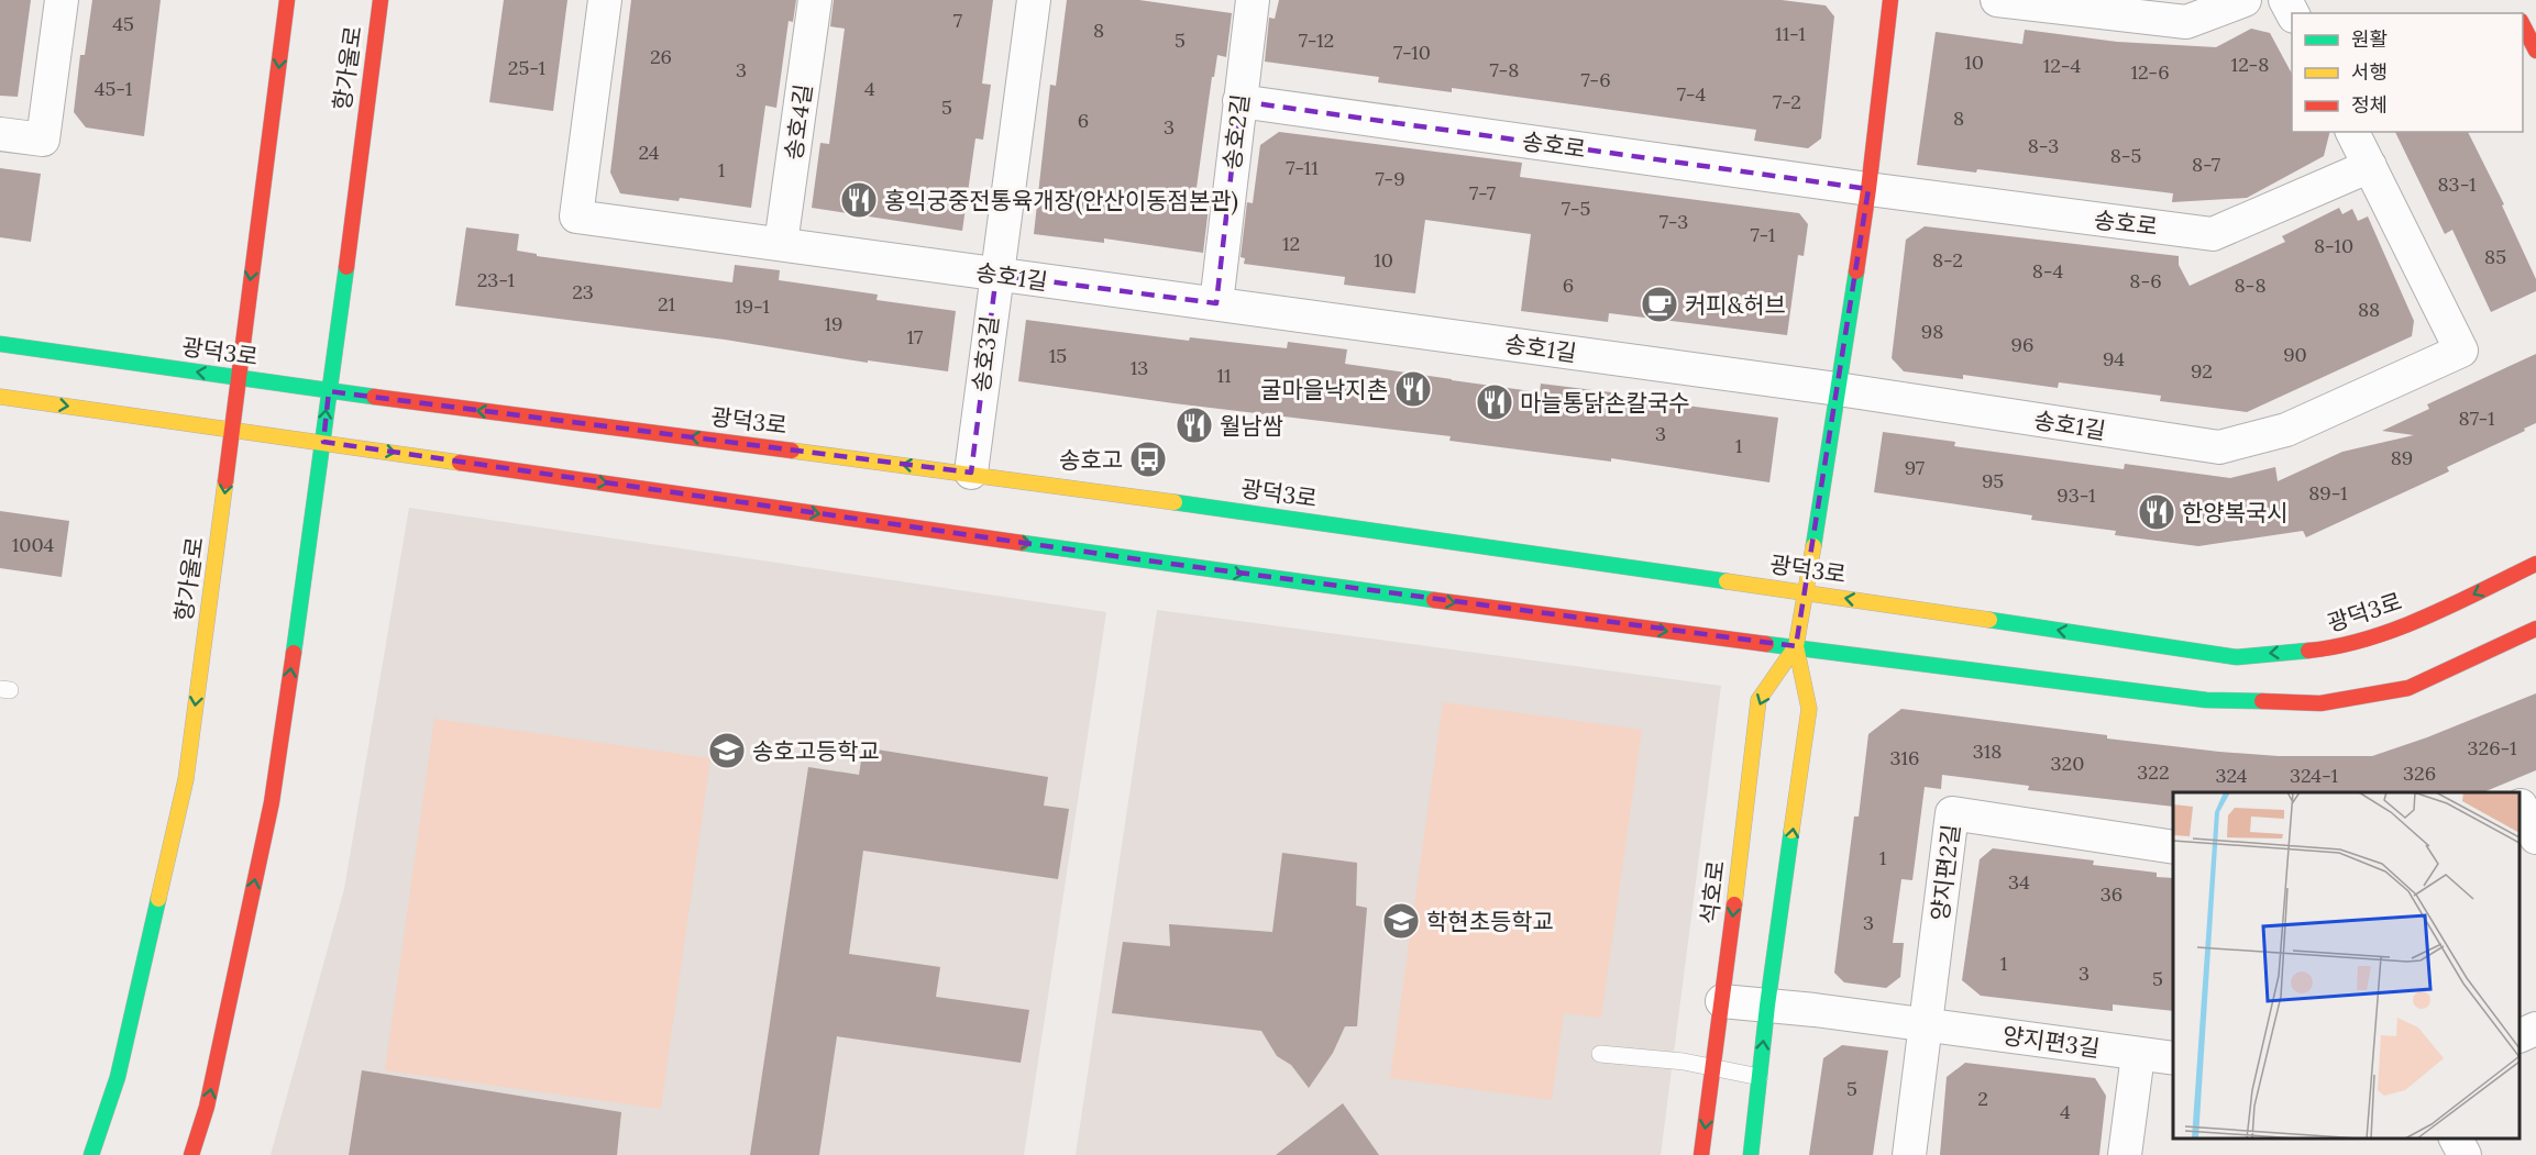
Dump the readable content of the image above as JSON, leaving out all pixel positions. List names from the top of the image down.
{
  "streets": {
    "main road": ["항가울로", "광덕3로", "석호로"],
    "street": [
      "송호4길",
      "송호2길",
      "송호로",
      "송호1길",
      "송호3길",
      "양지편2길",
      "양지편3길"
    ]
  },
  "crossings": [
    ["항가울로", "광덕3로"],
    ["송호4길", "송호1길"],
    ["송호2길", "송호로"],
    ["송호2길", "송호1길"],
    ["송호로", "송호1길"],
    ["송호1길", "송호3길"],
    ["광덕3로", "송호3길"],
    ["광덕3로", "석호로"],
    ["양지편2길", "양지편3길"],
    ["석호로", "양지편3길"]
  ],
  "places": {
    "restaurant": [
      "홍익궁중전통육개장(안산이동점본관)",
      "굴마을낙지촌",
      "마늘통닭손칼국수",
      "월남쌈",
      "한양복국시"
    ],
    "cafe": ["커피&허브"],
    "bus stop": ["송호고"],
    "school or university": ["송호고등학교", "학현초등학교"]
  },
  "house_numbers": [
    "7",
    "45",
    "8",
    "11-1",
    "5",
    "7-12",
    "7-10",
    "26",
    "10",
    "12-8",
    "12-4",
    "25-1",
    "3",
    "7-8",
    "12-6",
    "7-6",
    "45-1",
    "4",
    "7-4",
    "7-2",
    "5",
    "8",
    "6",
    "3",
    "8-3",
    "24",
    "8-5",
    "8-7",
    "7-11",
    "1",
    "7-9",
    "83-1",
    "7-7",
    "7-5",
    "7-3",
    "7-1",
    "12",
    "8-10",
    "85",
    "10",
    "8-2",
    "8-4",
    "23-1",
    "8-6",
    "6",
    "8-8",
    "23",
    "21",
    "19-1",
    "88",
    "19",
    "98",
    "17",
    "96",
    "90",
    "15",
    "94",
    "13",
    "92",
    "11",
    "87-1",
    "3",
    "1",
    "89",
    "97",
    "95",
    "89-1",
    "93-1",
    "1004",
    "326-1",
    "318",
    "316",
    "320",
    "322",
    "326",
    "324",
    "324-1",
    "1",
    "34",
    "36",
    "3",
    "1",
    "3",
    "5",
    "5",
    "2",
    "4"
  ],
  "legend": ["원활", "서행", "정체"]
}
